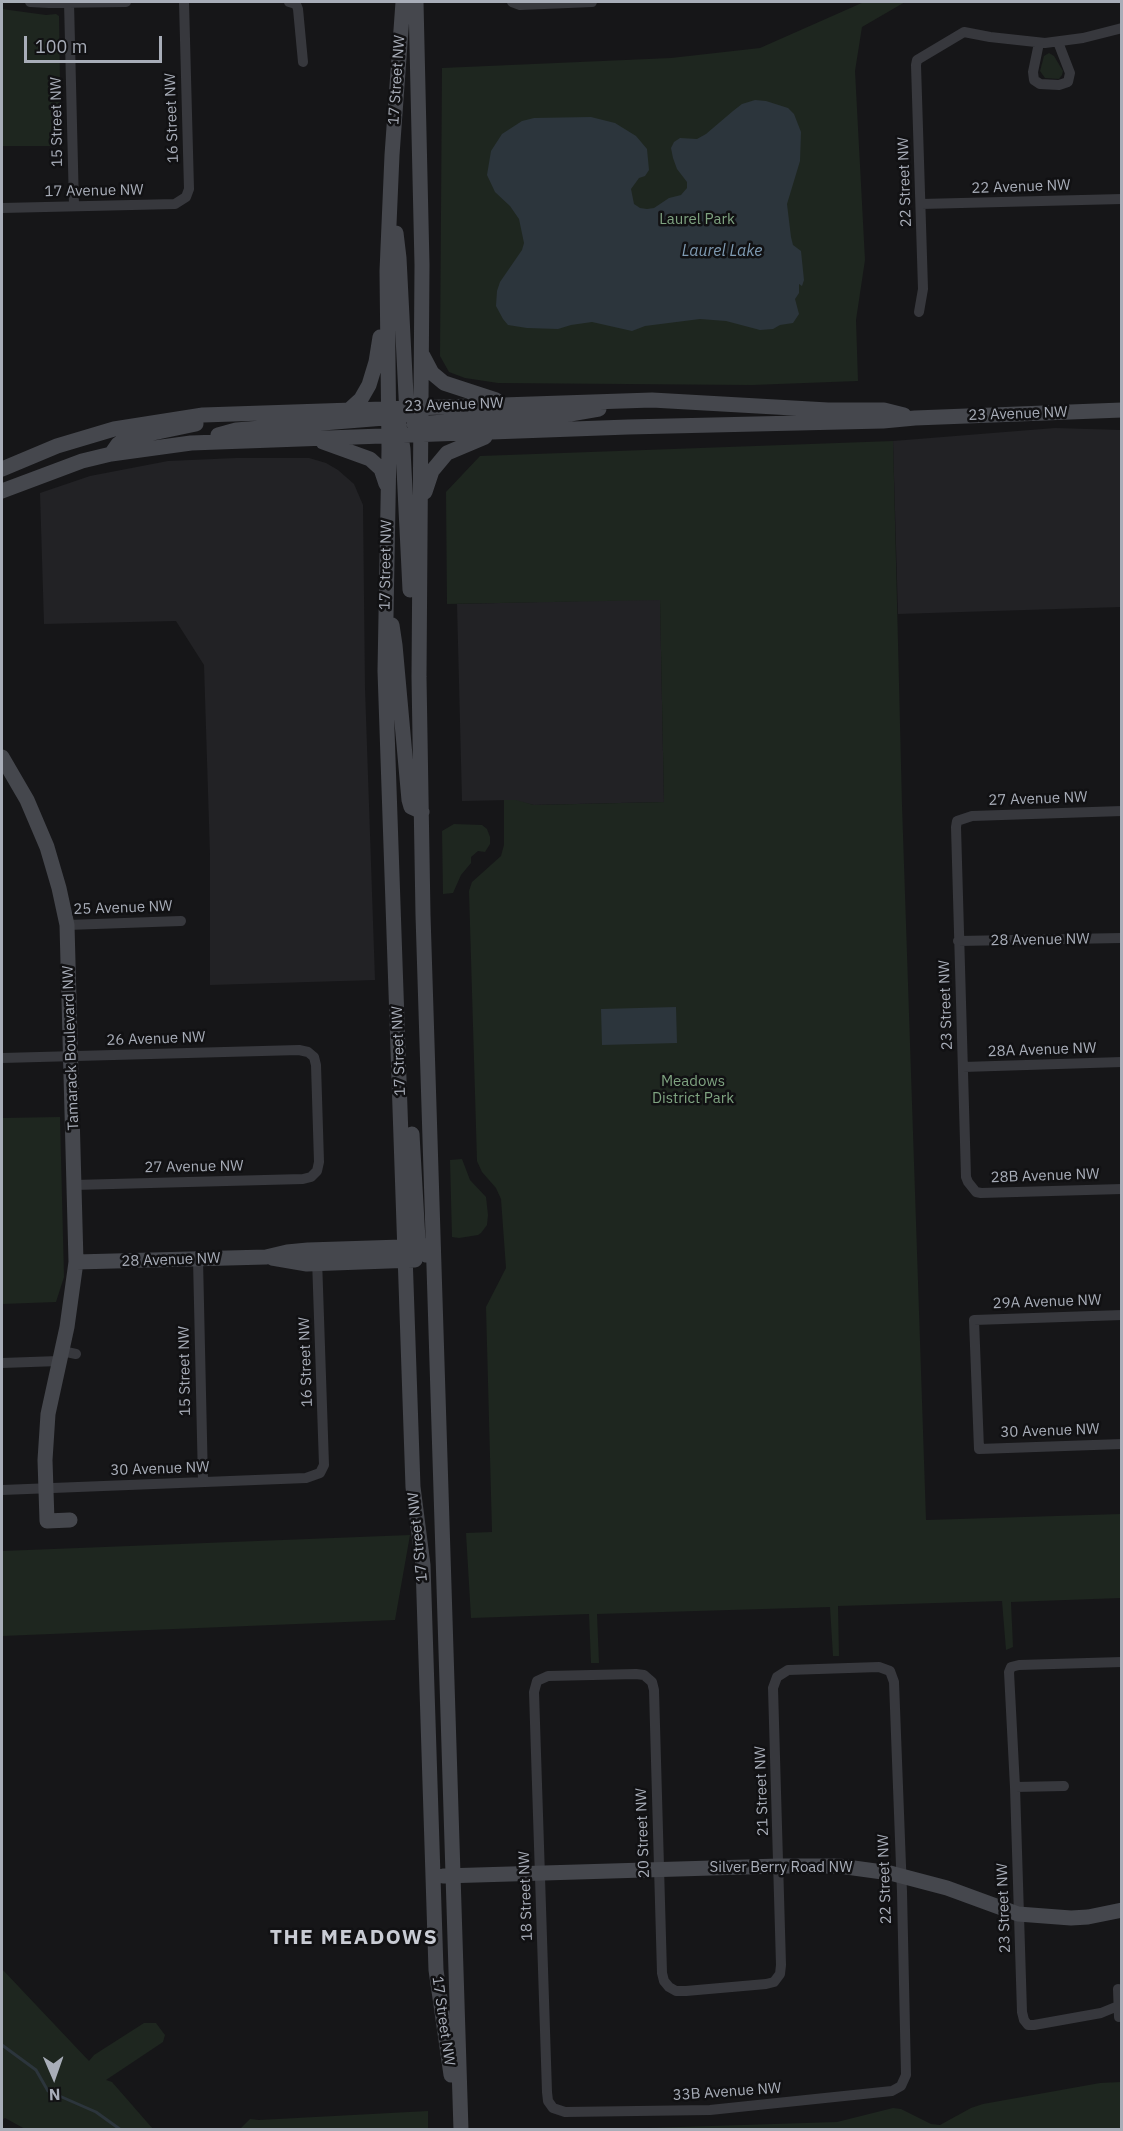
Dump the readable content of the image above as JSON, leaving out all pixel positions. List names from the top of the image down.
{
  "streets": {
    "main road": [
      "17 Street NW",
      "23 Avenue NW",
      "28 Avenue NW",
      "Tamarack Boulevard NW",
      "Silver Berry Road NW"
    ],
    "street": [
      "16 Street NW",
      "15 Street NW",
      "22 Street NW",
      "22 Avenue NW",
      "17 Avenue NW",
      "27 Avenue NW",
      "25 Avenue NW",
      "23 Street NW",
      "26 Avenue NW",
      "28A Avenue NW",
      "28B Avenue NW",
      "29A Avenue NW",
      "30 Avenue NW",
      "21 Street NW",
      "20 Street NW",
      "18 Street NW",
      "33B Avenue NW"
    ]
  },
  "crossings": [
    ["17 Street NW", "23 Avenue NW"],
    ["17 Street NW", "28 Avenue NW"],
    ["17 Street NW", "Silver Berry Road NW"],
    ["16 Street NW", "17 Avenue NW"],
    ["16 Street NW", "28 Avenue NW"],
    ["16 Street NW", "30 Avenue NW"],
    ["15 Street NW", "17 Avenue NW"],
    ["15 Street NW", "28 Avenue NW"],
    ["15 Street NW", "30 Avenue NW"],
    ["22 Street NW", "22 Avenue NW"],
    ["22 Street NW", "21 Street NW"],
    ["22 Street NW", "Silver Berry Road NW"],
    ["22 Street NW", "33B Avenue NW"],
    ["27 Avenue NW", "23 Street NW"],
    ["27 Avenue NW", "26 Avenue NW"],
    ["27 Avenue NW", "Tamarack Boulevard NW"],
    ["25 Avenue NW", "Tamarack Boulevard NW"],
    ["28 Avenue NW", "23 Street NW"],
    ["28 Avenue NW", "Tamarack Boulevard NW"],
    ["23 Street NW", "28A Avenue NW"],
    ["23 Street NW", "28B Avenue NW"],
    ["23 Street NW", "Silver Berry Road NW"],
    ["26 Avenue NW", "Tamarack Boulevard NW"],
    ["Tamarack Boulevard NW", "30 Avenue NW"],
    ["29A Avenue NW", "30 Avenue NW"],
    ["21 Street NW", "20 Street NW"],
    ["21 Street NW", "Silver Berry Road NW"],
    ["20 Street NW", "Silver Berry Road NW"],
    ["20 Street NW", "18 Street NW"],
    ["Silver Berry Road NW", "18 Street NW"],
    ["18 Street NW", "33B Avenue NW"]
  ],
  "districts": ["THE MEADOWS"],
  "water": ["Laurel Lake"],
  "parks": ["Laurel Park", "Meadows District Park"],
  "scale_bar": "100 m",
  "north": "bottom"
}
